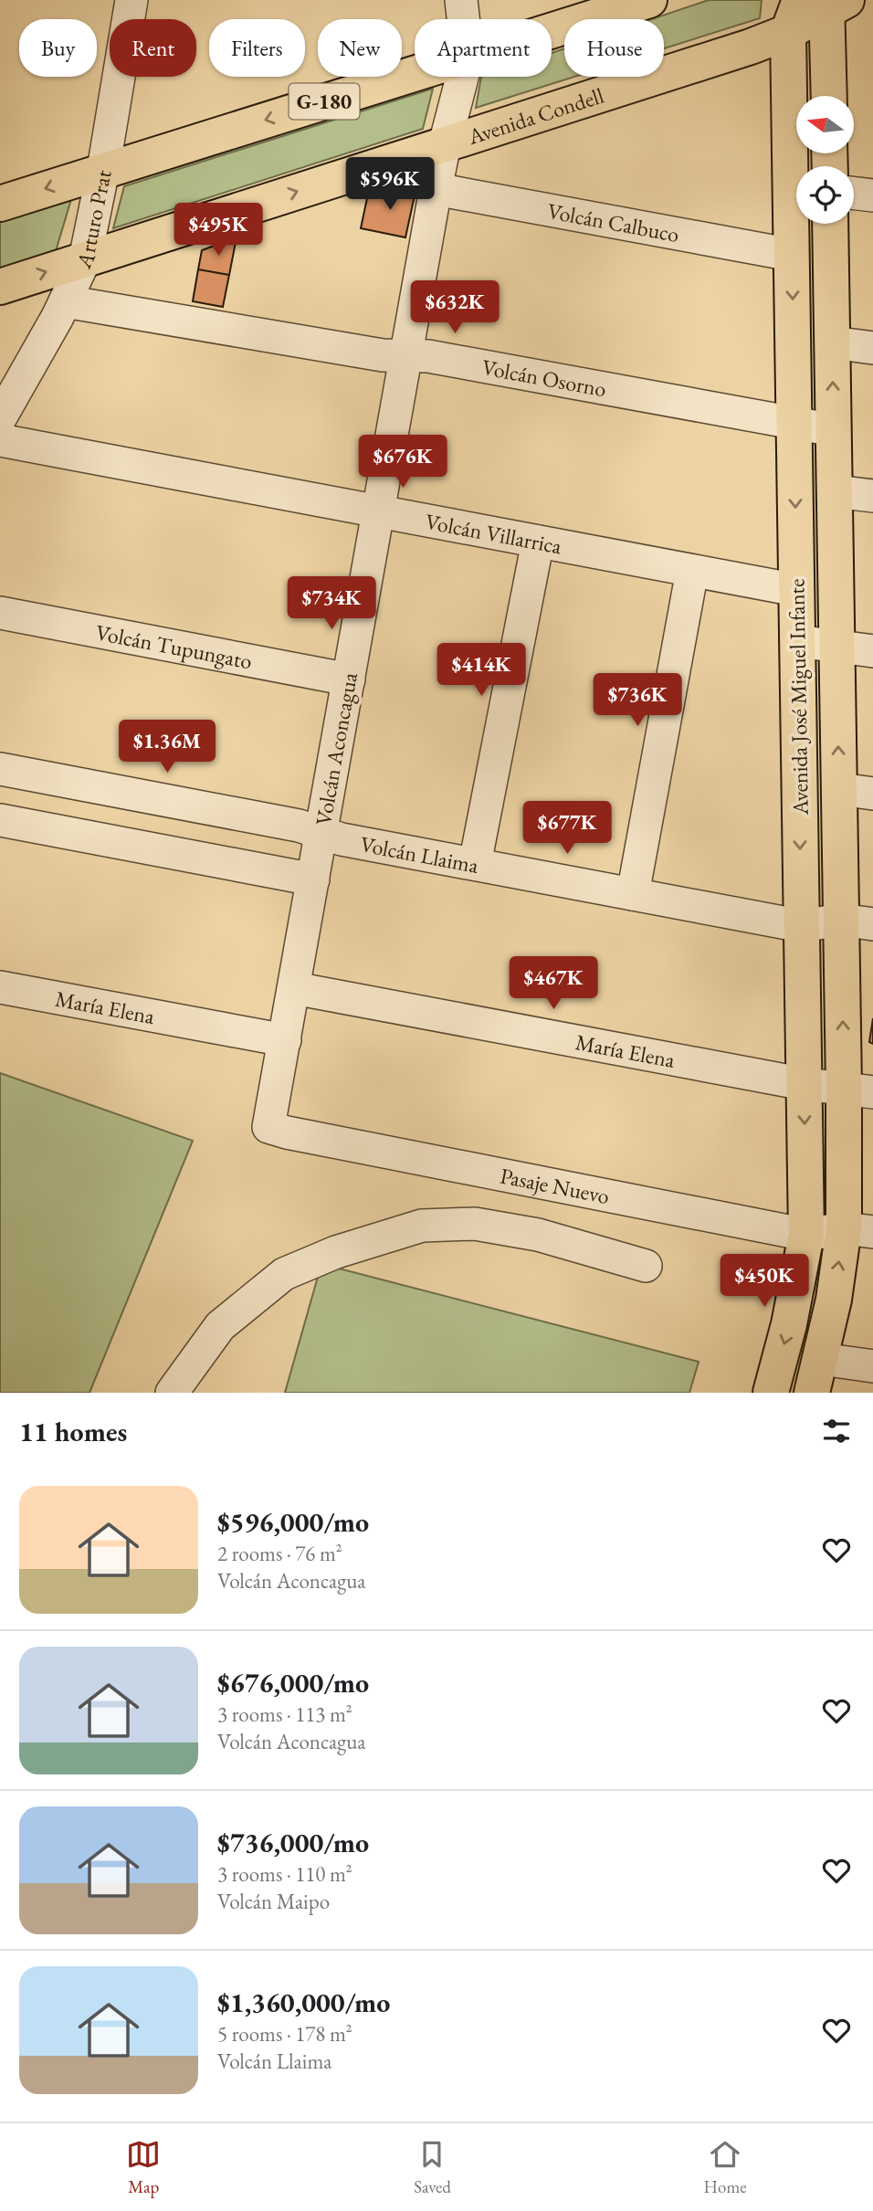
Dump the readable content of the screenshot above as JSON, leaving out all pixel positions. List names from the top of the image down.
{
  "streets": {
    "main road": ["G-180", "Avenida Condell", "Avenida José Miguel Infante"],
    "street": [
      "Arturo Prat",
      "Volcán Calbuco",
      "Volcán Osorno",
      "Volcán Villarrica",
      "Volcán Tupungato",
      "Volcán Aconcagua",
      "Volcán Llaima",
      "María Elena",
      "Pasaje Nuevo"
    ]
  },
  "crossings": [
    ["G-180", "Arturo Prat"],
    ["Avenida Condell", "Arturo Prat"],
    ["Avenida Condell", "Avenida José Miguel Infante"],
    ["Avenida Condell", "Volcán Aconcagua"],
    ["Arturo Prat", "Volcán Osorno"],
    ["Volcán Calbuco", "Avenida José Miguel Infante"],
    ["Volcán Calbuco", "Volcán Aconcagua"],
    ["Volcán Osorno", "Avenida José Miguel Infante"],
    ["Volcán Osorno", "Volcán Aconcagua"],
    ["Volcán Villarrica", "Avenida José Miguel Infante"],
    ["Volcán Villarrica", "Volcán Aconcagua"],
    ["Volcán Tupungato", "Volcán Aconcagua"],
    ["Avenida José Miguel Infante", "Volcán Llaima"],
    ["Avenida José Miguel Infante", "María Elena"],
    ["Avenida José Miguel Infante", "Pasaje Nuevo"],
    ["Volcán Aconcagua", "Volcán Llaima"],
    ["Volcán Aconcagua", "María Elena"],
    ["Volcán Aconcagua", "Pasaje Nuevo"]
  ],
  "north": "left",
  "page": {
    "chip": [
      "Buy",
      "Rent",
      "Filters",
      "New",
      "Apartment",
      "House"
    ],
    "price": [
      "$596K",
      "$495K",
      "$632K",
      "$676K",
      "$734K",
      "$414K",
      "$736K",
      "$1.36M",
      "$677K",
      "$467K",
      "$450K"
    ],
    "heading": "11 homes",
    "list": [
      {
        "name": "$596,000/mo",
        "note": "2 rooms · 76 m² · Volcán Aconcagua"
      },
      {
        "name": "$676,000/mo",
        "note": "3 rooms · 113 m² · Volcán Aconcagua"
      },
      {
        "name": "$736,000/mo",
        "note": "3 rooms · 110 m² · Volcán Maipo"
      },
      {
        "name": "$1,360,000/mo",
        "note": "5 rooms · 178 m² · Volcán Llaima"
      }
    ],
    "tabs": ["Map", "Saved", "Home"]
  }
}
